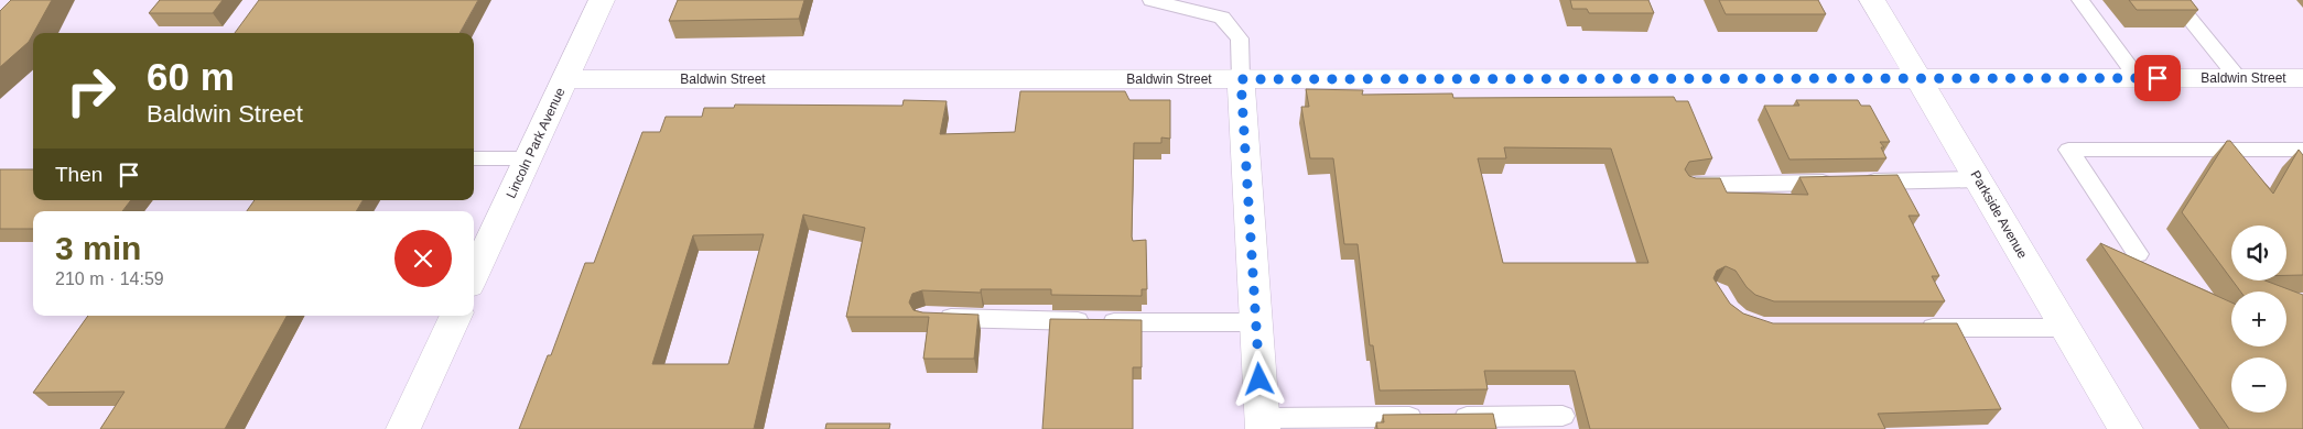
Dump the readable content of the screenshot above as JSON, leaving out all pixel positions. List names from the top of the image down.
{
  "streets": {
    "street": ["Baldwin Street", "Lincoln Park Avenue", "Parkside Avenue"]
  },
  "crossings": [
    ["Baldwin Street", "Lincoln Park Avenue"],
    ["Baldwin Street", "Parkside Avenue"]
  ],
  "page": {
    "turn": ["60 m", "Baldwin Street"],
    "then": "Then",
    "heading": ["3 min", "210 m · 14:59"],
    "map_buttons": ["+", "−"]
  }
}
